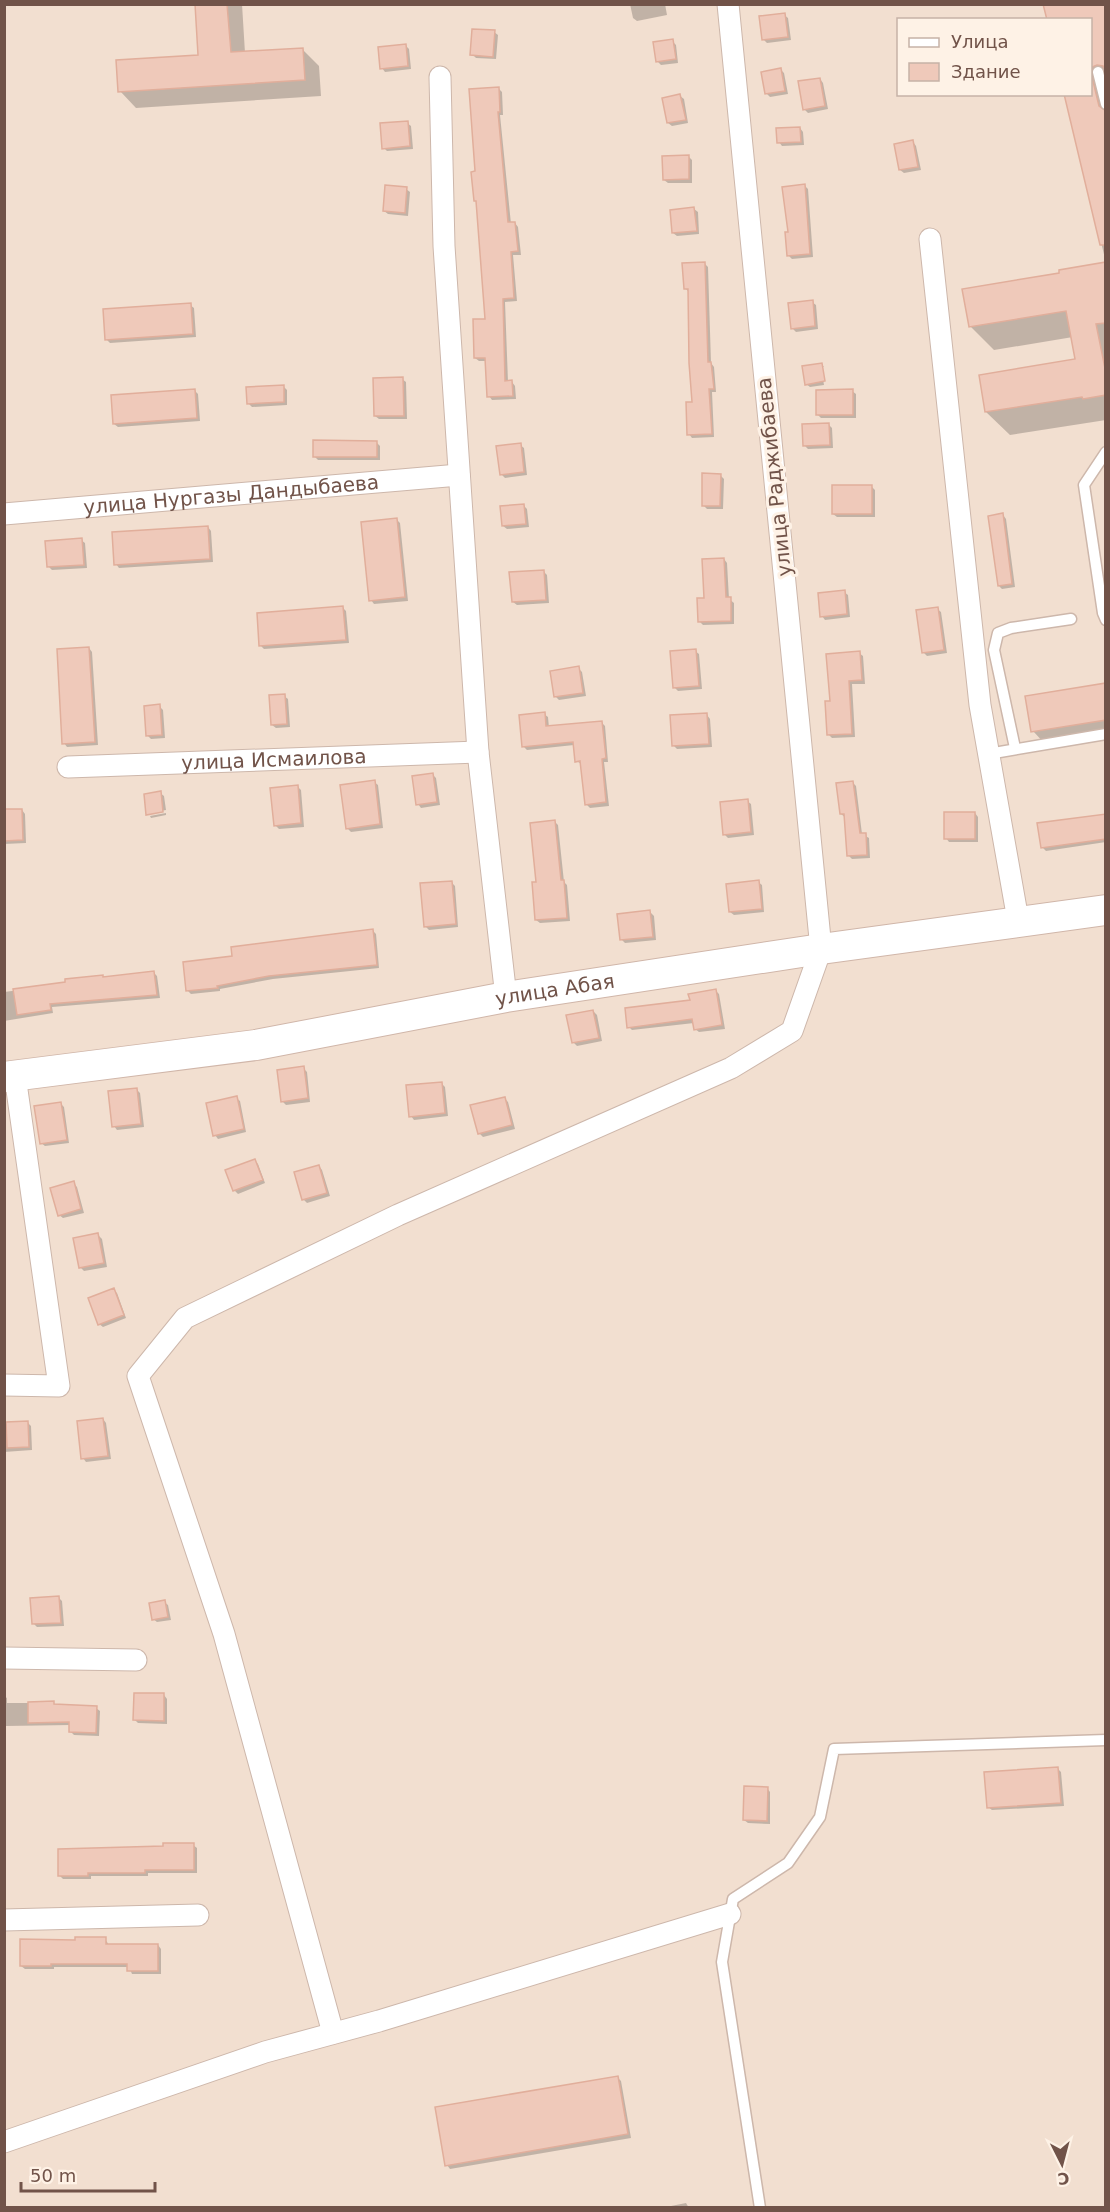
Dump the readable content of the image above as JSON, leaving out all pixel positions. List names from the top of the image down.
{
  "streets": {
    "street": [
      "улица Раджибаева",
      "улица Нургазы Дандыбаева",
      "улица Исмаилова",
      "улица Абая"
    ]
  },
  "crossings": [
    ["улица Раджибаева", "улица Абая"]
  ],
  "legend": ["Улица", "Здание"],
  "scale_bar": "50 m",
  "north": "bottom"
}
